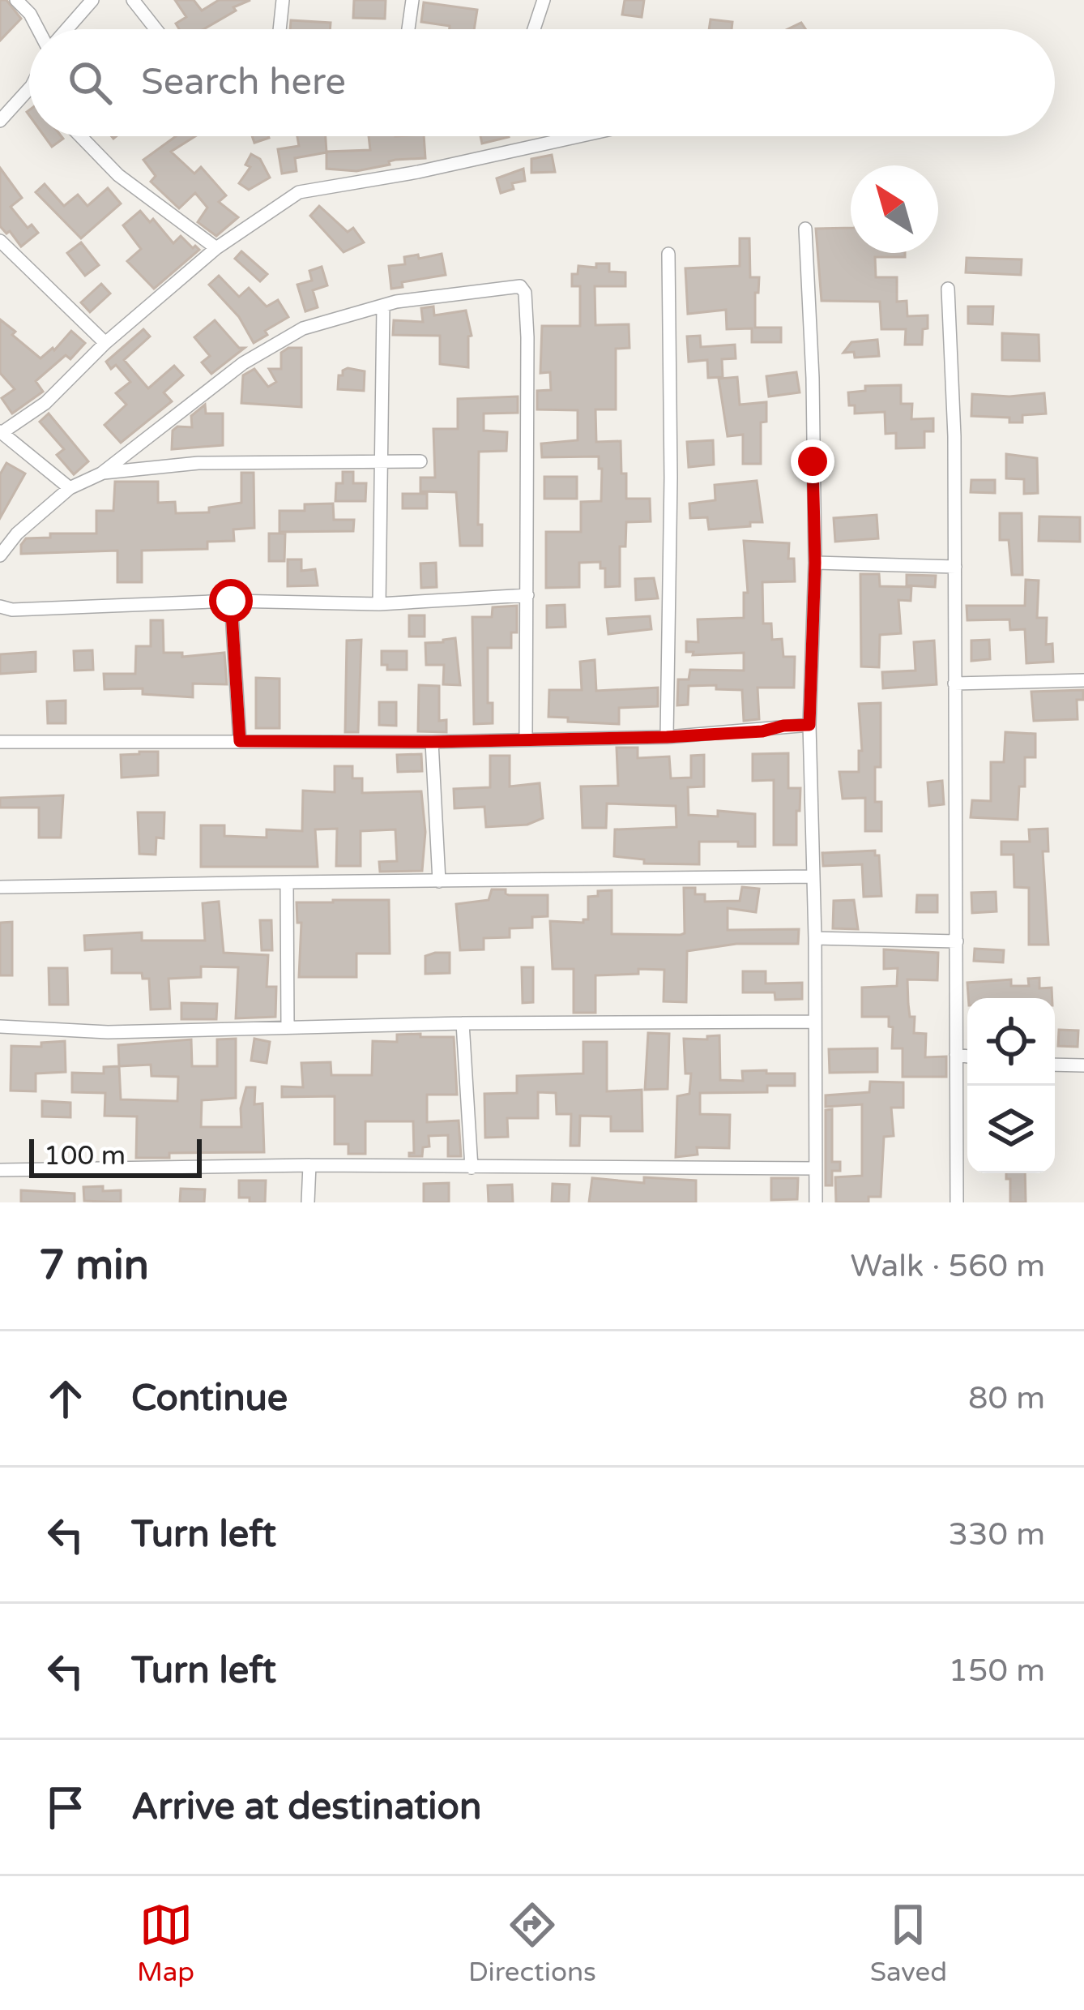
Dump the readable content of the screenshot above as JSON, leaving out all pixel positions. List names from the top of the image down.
{
  "scale_bar": "100 m",
  "north": "top left",
  "page": {
    "search": "Search here",
    "scale": "100 m",
    "heading": ["7 min", "Walk · 560 m"],
    "list": [
      ["Continue", "80 m"],
      ["Turn left", "330 m"],
      ["Turn left", "150 m"],
      "Arrive at destination"
    ],
    "nav": ["Map", "Directions", "Saved"]
  }
}
